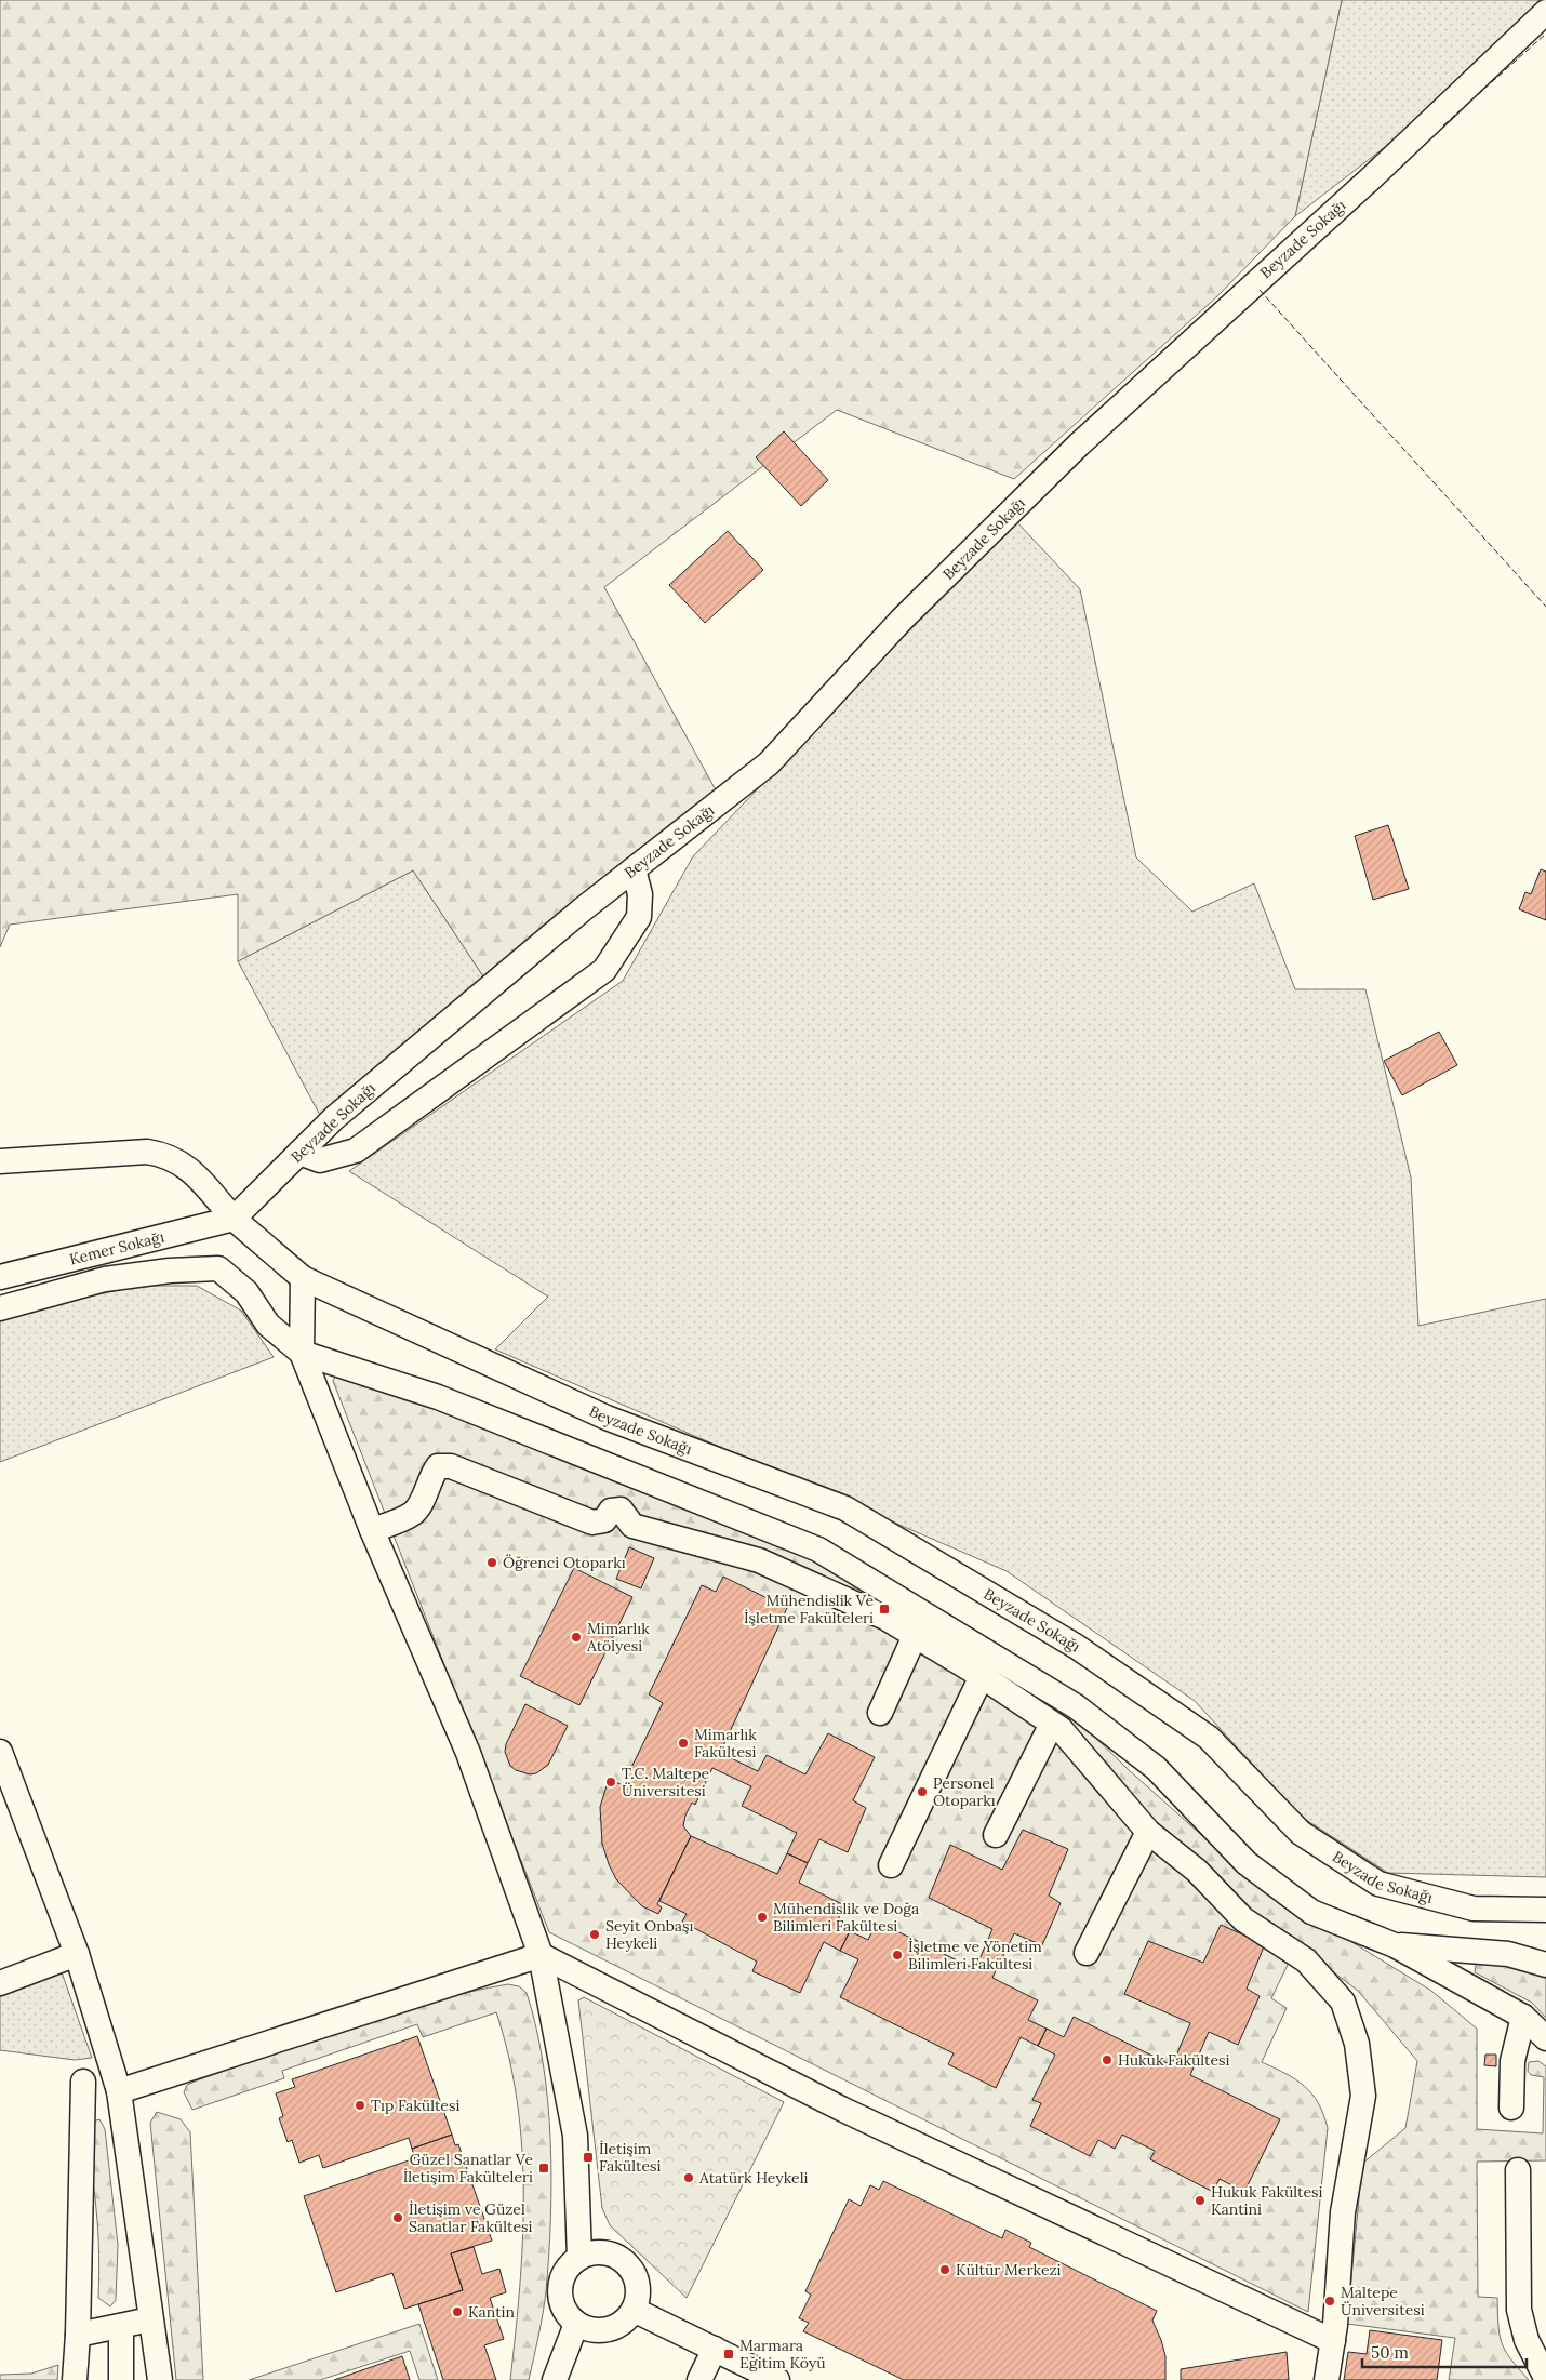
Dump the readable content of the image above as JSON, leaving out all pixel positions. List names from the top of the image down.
{
  "streets": {
    "street": ["Beyzade Sokağı", "Kemer Sokağı"]
  },
  "crossings": [
    ["Beyzade Sokağı", "Kemer Sokağı"]
  ],
  "places": {
    "other": [
      "Öğrenci Otoparkı",
      "Mimarlık Atölyesi",
      "Mimarlık Fakültesi",
      "T.C. Maltepe Üniversitesi",
      "Personel Otoparkı",
      "Mühendislik ve Doğa Bilimleri Fakültesi",
      "Seyit Onbaşı Heykeli",
      "İşletme ve Yönetim Bilimleri Fakültesi",
      "Hukuk Fakültesi",
      "Tıp Fakültesi",
      "Atatürk Heykeli",
      "Hukuk Fakültesi Kantini",
      "İletişim ve Güzel Sanatlar Fakültesi",
      "Kültür Merkezi",
      "Maltepe Üniversitesi",
      "Kantin"
    ],
    "transit": [
      "Mühendislik Ve İşletme Fakülteleri",
      "İletişim Fakültesi",
      "Güzel Sanatlar Ve İletişim Fakülteleri",
      "Marmara Eğitim Köyü"
    ]
  },
  "scale_bar": "50 m"
}
